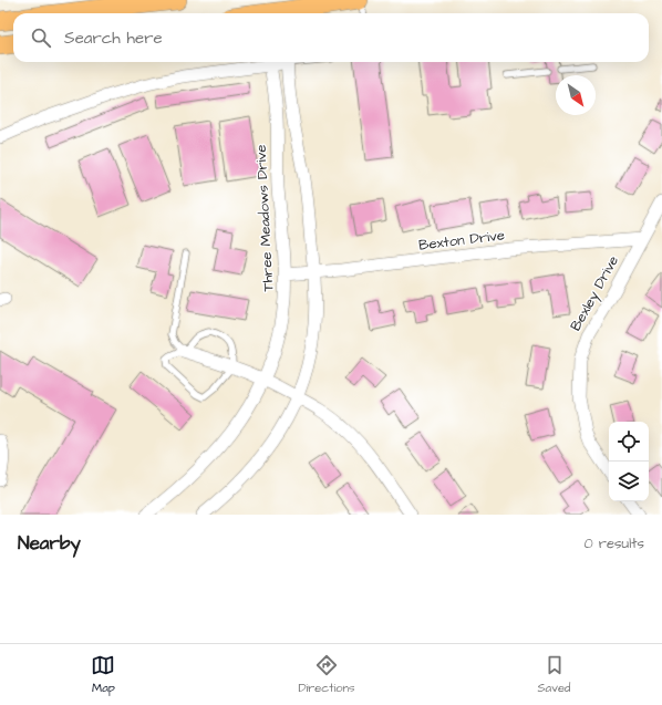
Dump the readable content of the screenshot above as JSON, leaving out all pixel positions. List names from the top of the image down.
{
  "streets": {
    "street": ["Three Meadows Drive", "Bexton Drive", "Bexley Drive"]
  },
  "crossings": [
    ["Three Meadows Drive", "Bexton Drive"],
    ["Bexton Drive", "Bexley Drive"]
  ],
  "north": "bottom right",
  "page": {
    "search": "Search here",
    "heading": ["Nearby", "0 results"],
    "nav": ["Map", "Directions", "Saved"]
  }
}
